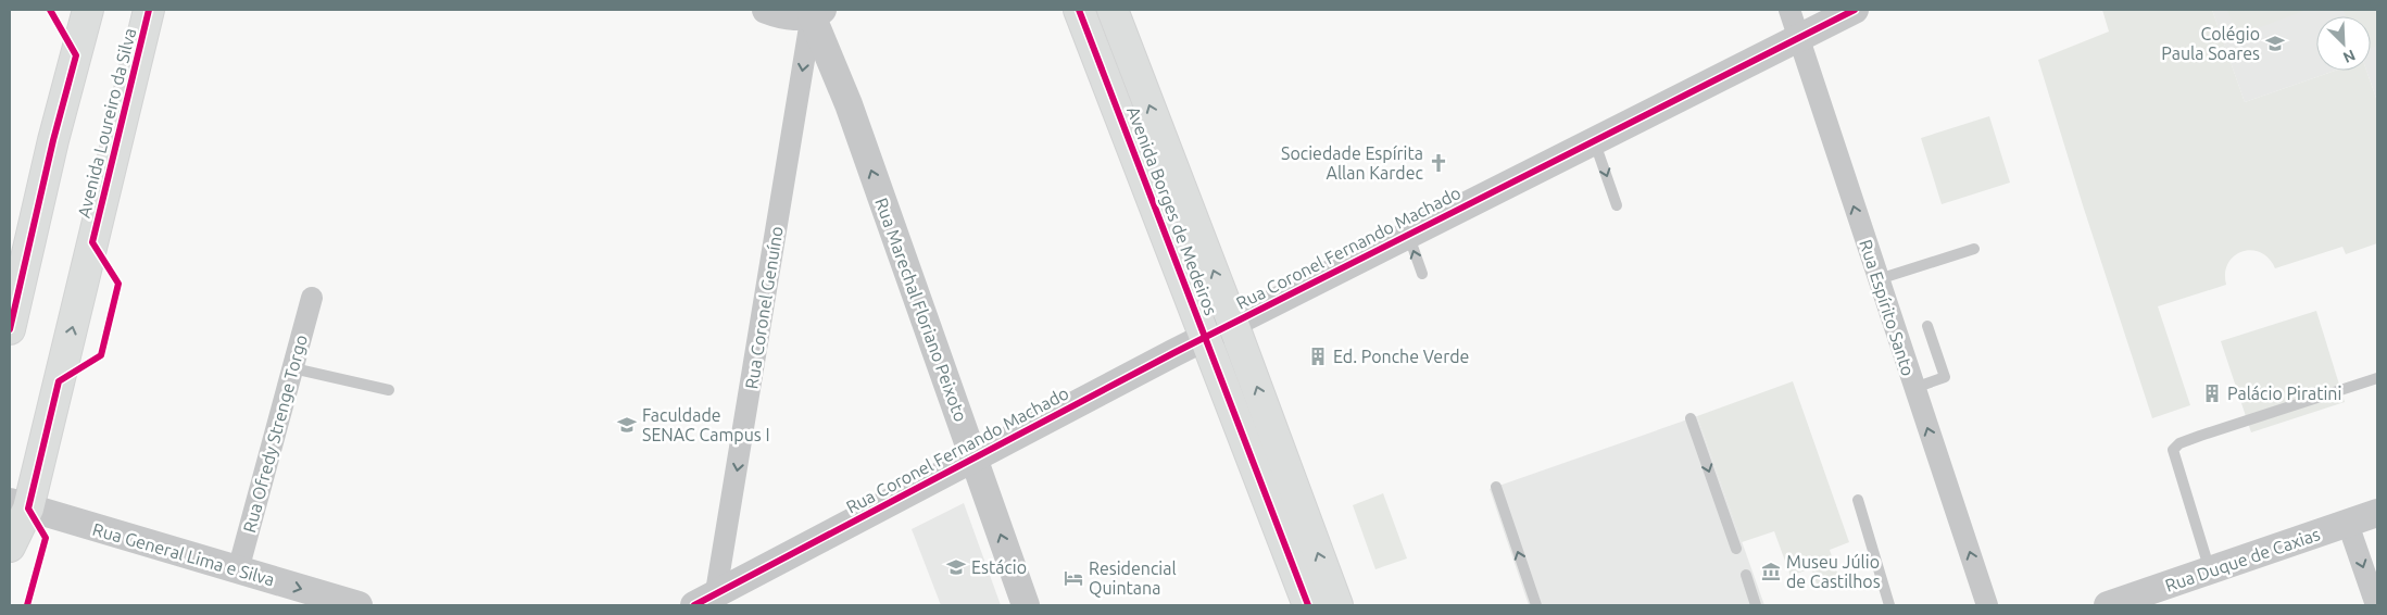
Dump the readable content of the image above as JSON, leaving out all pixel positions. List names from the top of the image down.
{
  "streets": {
    "main road": ["Avenida Loureiro da Silva", "Avenida Borges de Medeiros"],
    "street": [
      "Rua Coronel Fernando Machado",
      "Rua Coronel Genuíno",
      "Rua Espírito Santo",
      "Rua Marechal Floriano Peixoto",
      "Rua Ofredy Strenge Torgo",
      "Rua General Lima e Silva",
      "Rua Duque de Caxias"
    ]
  },
  "crossings": [
    ["Avenida Loureiro da Silva", "Rua General Lima e Silva"],
    ["Avenida Borges de Medeiros", "Rua Coronel Fernando Machado"],
    ["Rua Coronel Fernando Machado", "Rua Coronel Genuíno"],
    ["Rua Coronel Fernando Machado", "Rua Espírito Santo"],
    ["Rua Coronel Fernando Machado", "Rua Marechal Floriano Peixoto"],
    ["Rua Coronel Genuíno", "Rua Marechal Floriano Peixoto"],
    ["Rua Ofredy Strenge Torgo", "Rua General Lima e Silva"]
  ],
  "one_way": [
    "Rua Coronel Genuíno",
    "Rua Espírito Santo",
    "Rua Marechal Floriano Peixoto",
    "Rua General Lima e Silva"
  ],
  "places": {
    "school or university": ["Colégio Paula Soares", "Faculdade SENAC Campus I", "Estácio"],
    "church": ["Sociedade Espírita Allan Kardec"],
    "building": ["Ed. Ponche Verde", "Palácio Piratini"],
    "museum": ["Museu Júlio de Castilhos"],
    "hotel": ["Residencial Quintana"]
  },
  "north": "bottom right"
}
